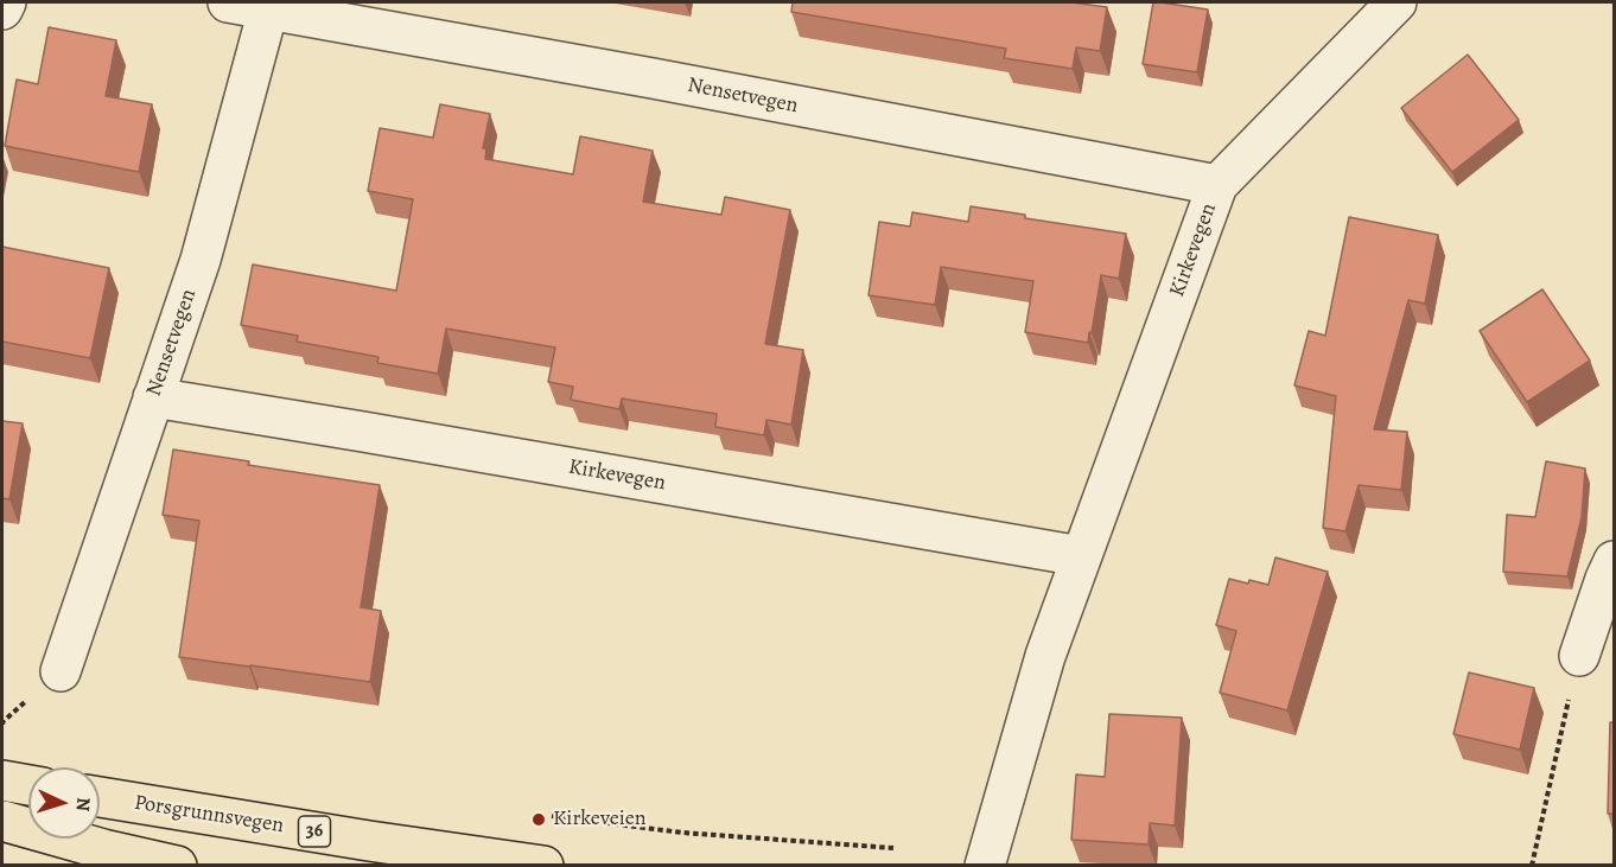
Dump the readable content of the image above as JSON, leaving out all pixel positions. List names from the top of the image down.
{
  "streets": {
    "highway": ["Porsgrunnsvegen", "36"],
    "street": ["Nensetvegen", "Kirkevegen"]
  },
  "crossings": [
    ["Nensetvegen", "Kirkevegen"]
  ],
  "places": ["Kirkeveien"],
  "north": "right"
}
